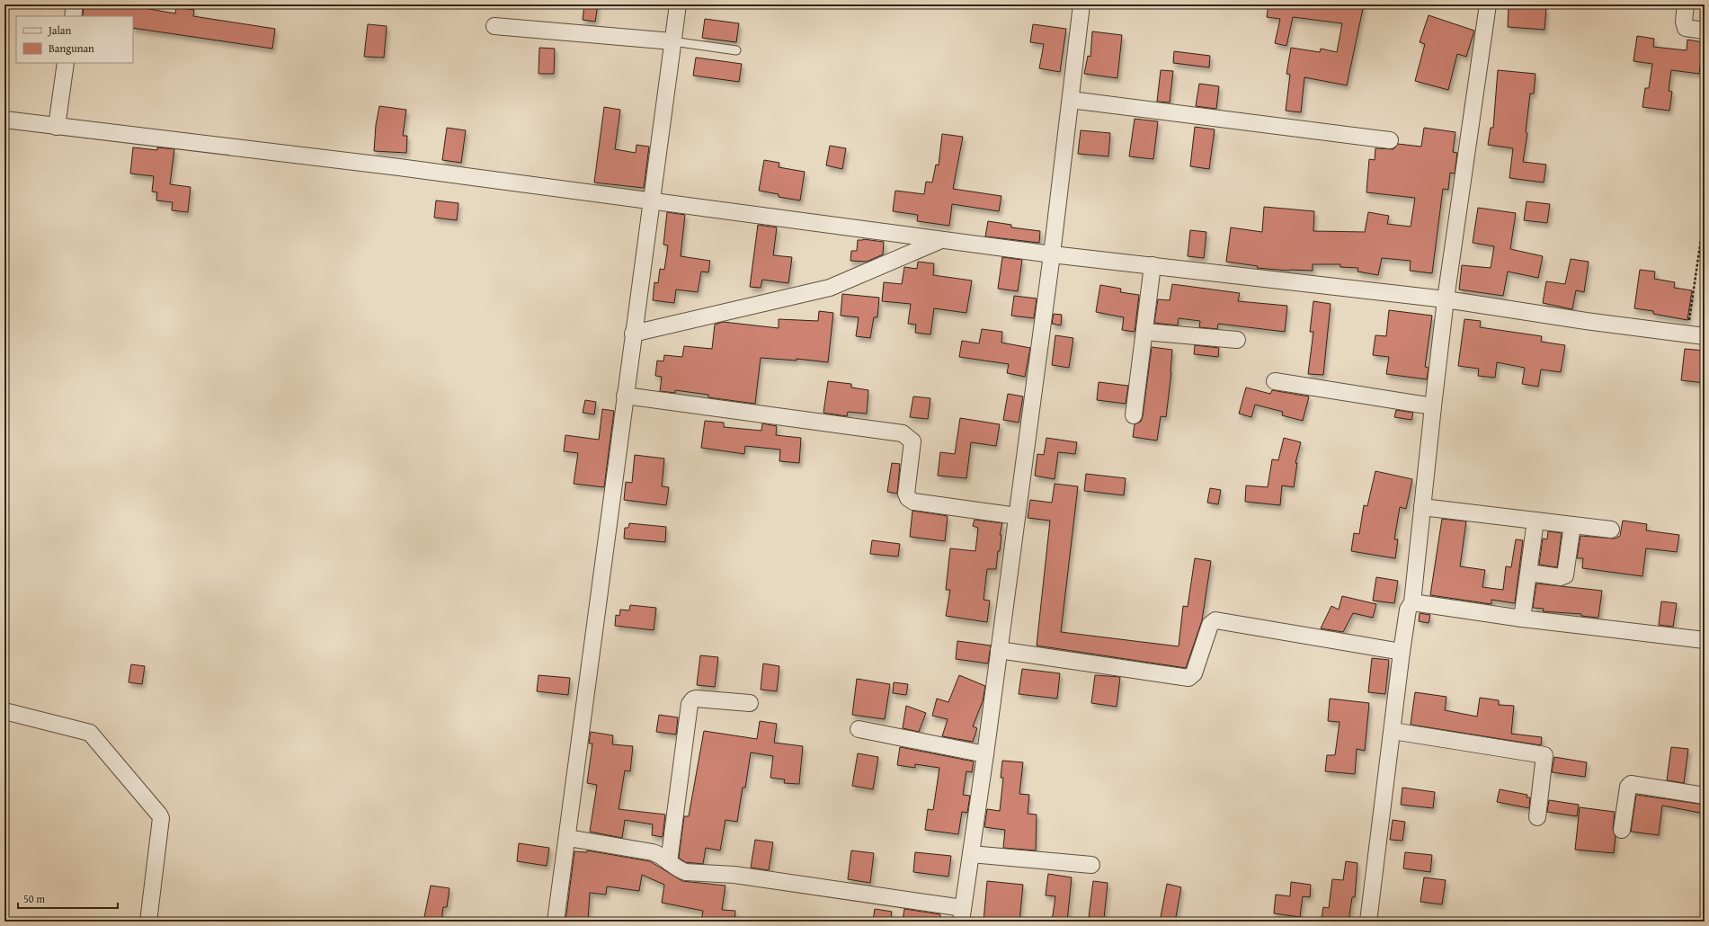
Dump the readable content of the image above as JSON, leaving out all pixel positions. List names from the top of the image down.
{
  "legend": ["Jalan", "Bangunan"],
  "scale_bar": "50 m"
}
